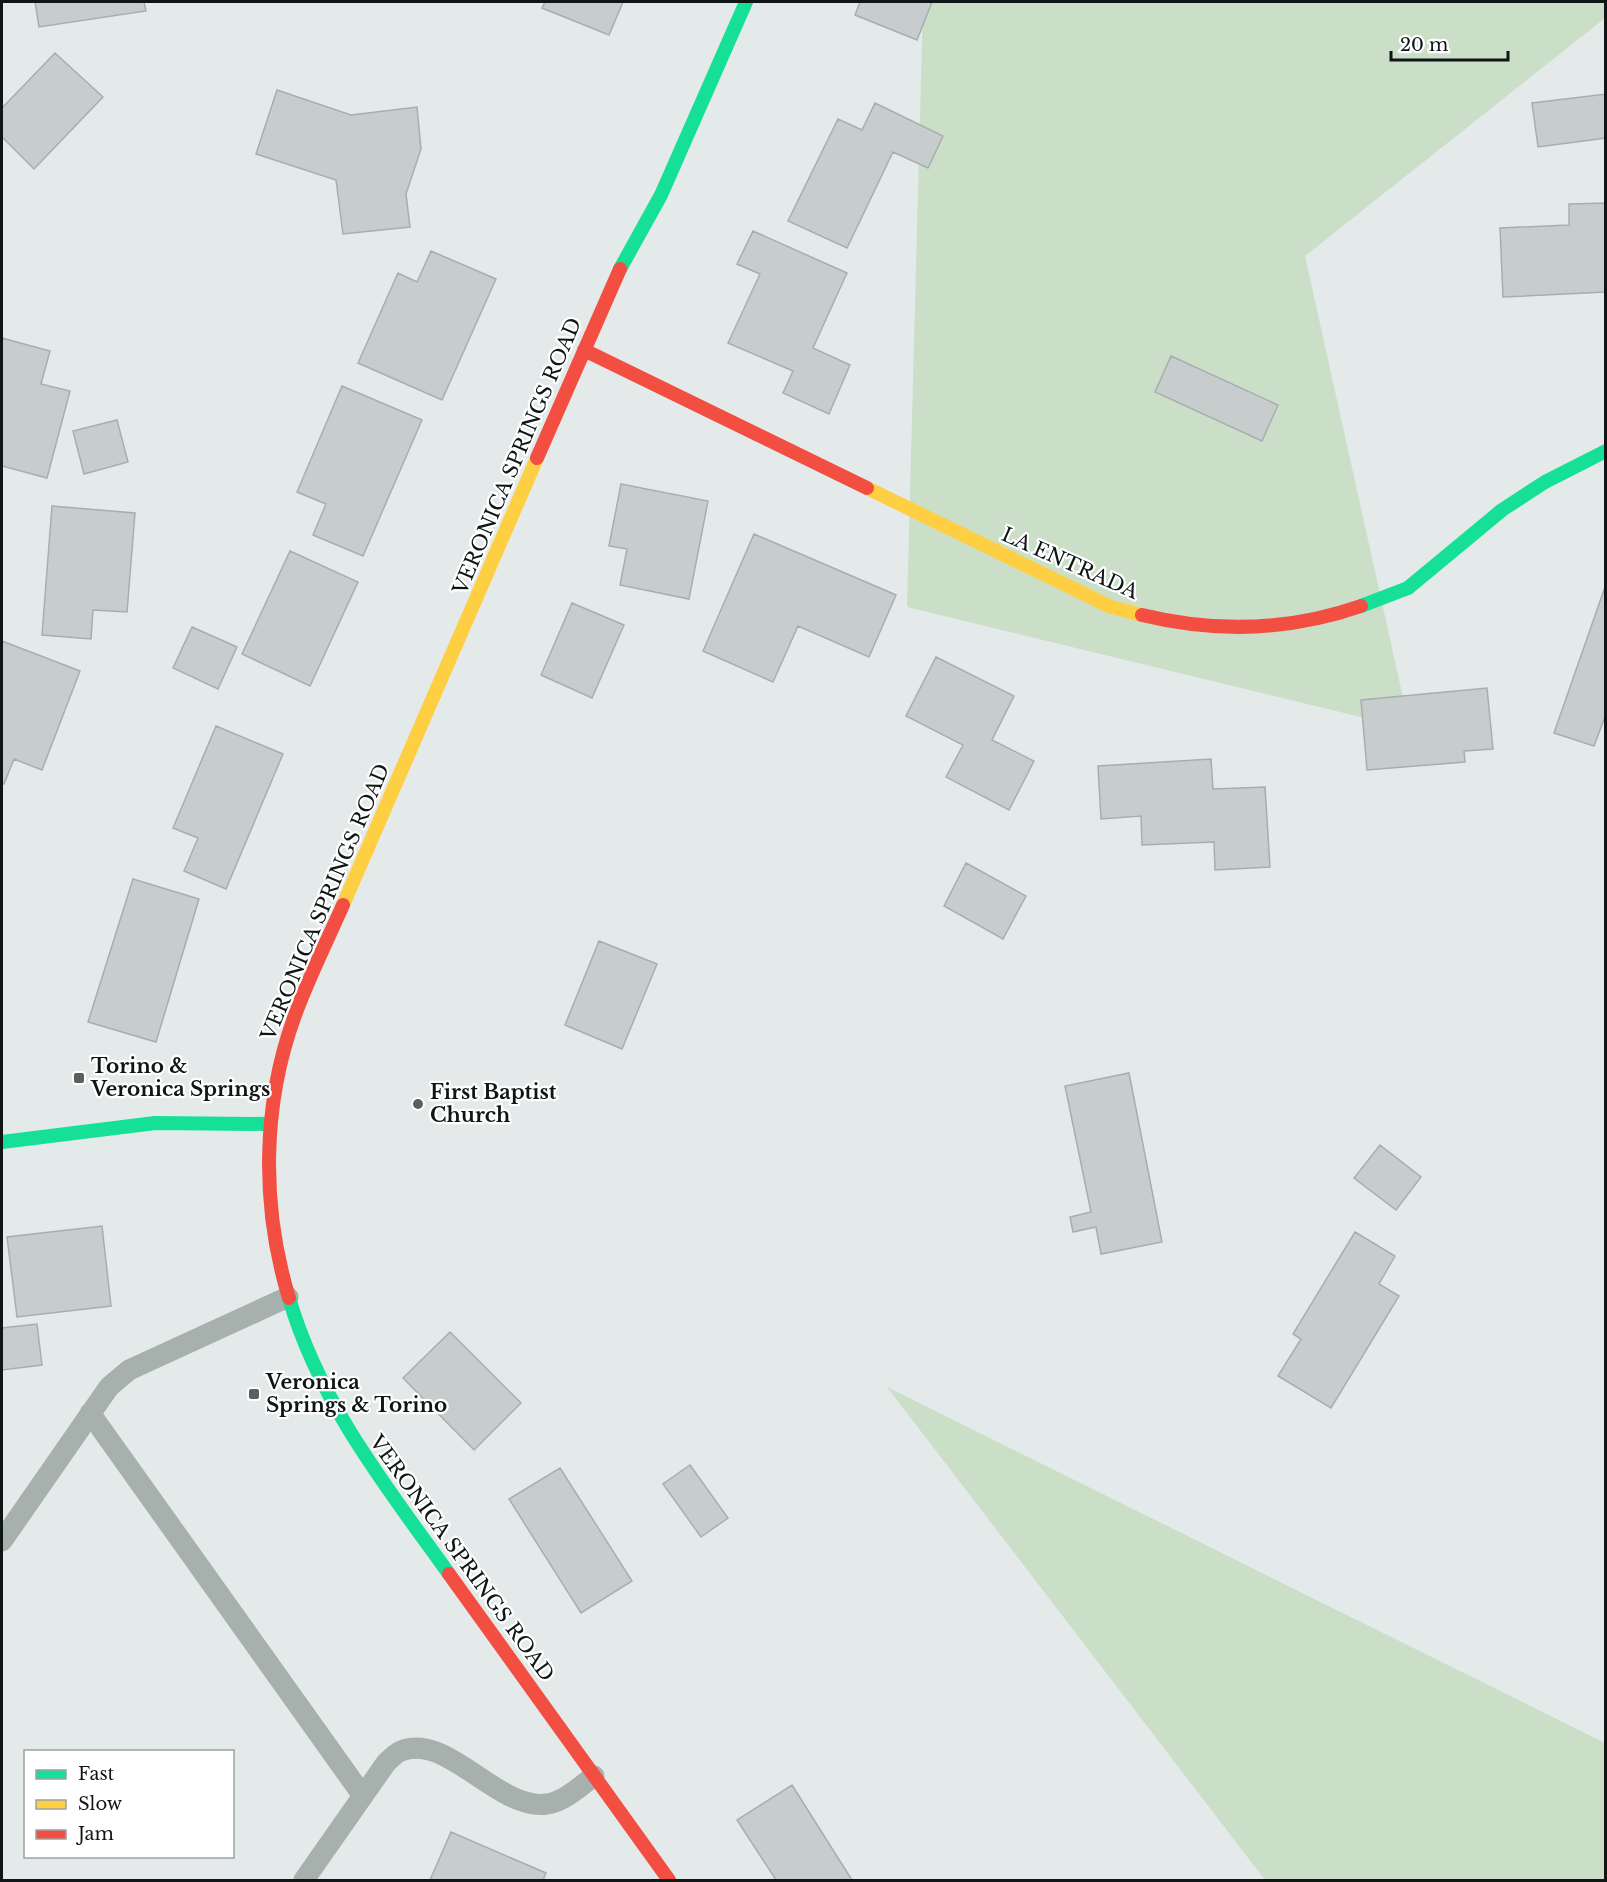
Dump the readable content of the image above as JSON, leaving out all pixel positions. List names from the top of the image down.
{
  "streets": {
    "street": ["VERONICA SPRINGS ROAD", "LA ENTRADA"]
  },
  "crossings": [
    ["VERONICA SPRINGS ROAD", "LA ENTRADA"]
  ],
  "places": {
    "transit": ["Torino & Veronica Springs", "Veronica Springs & Torino"],
    "other": ["First Baptist Church"]
  },
  "legend": ["Fast", "Slow", "Jam"],
  "scale_bar": "20 m"
}
